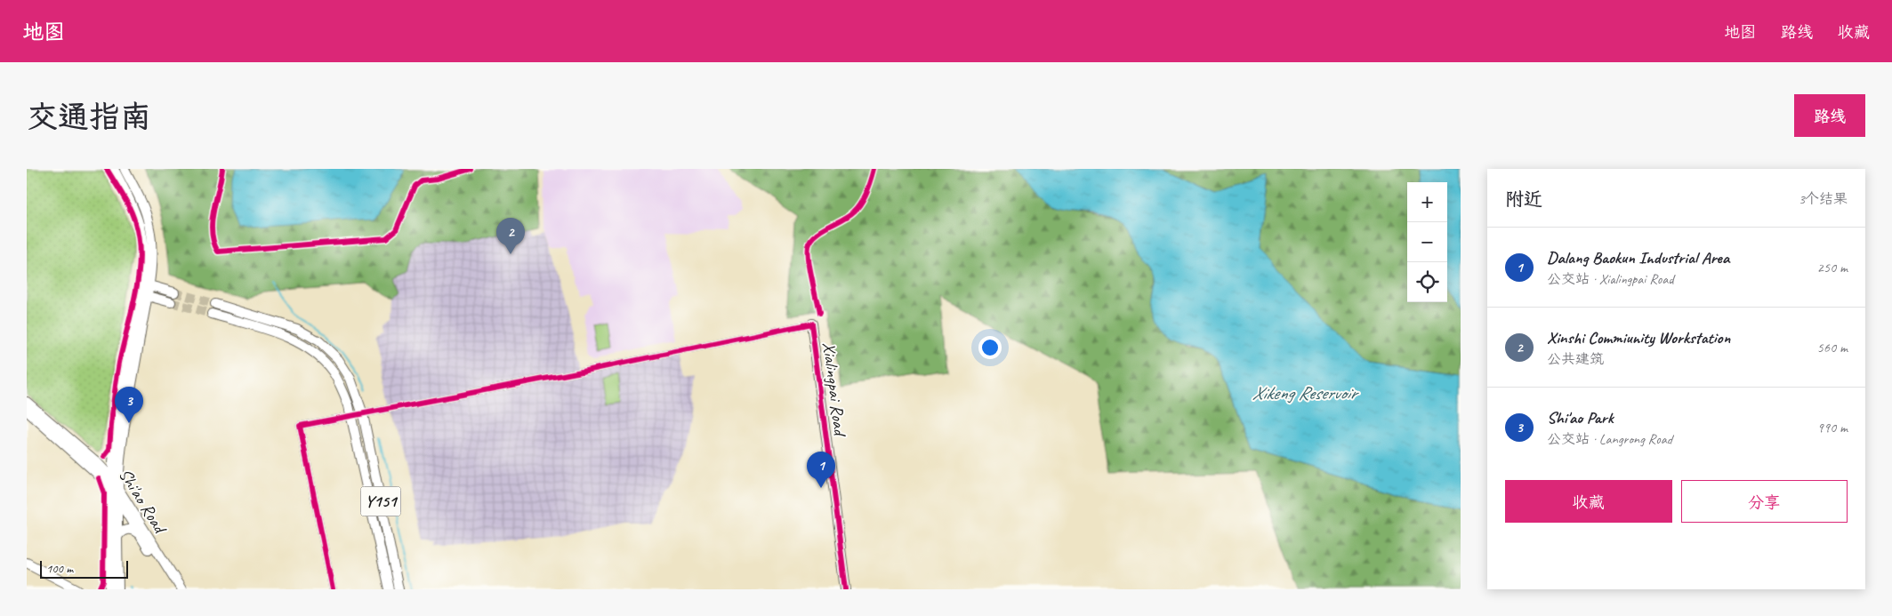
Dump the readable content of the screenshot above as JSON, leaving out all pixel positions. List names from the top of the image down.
{
  "streets": {
    "main road": ["Xialingpai Road", "Shi'ao Road", "Y151"]
  },
  "water": ["Xikeng Reservoir"],
  "scale_bar": "100 m",
  "page": {
    "header": "地图",
    "nav": ["地图", "路线", "收藏"],
    "buttons": [
      "路线",
      ["收藏", "分享"]
    ],
    "title": "交通指南",
    "heading": ["附近", "3个结果"],
    "map_buttons": ["+", "−"],
    "pins": ["2", "3", "1"],
    "list": [
      {
        "mark": "1",
        "name": "Dalang Baokun Industrial Area",
        "note": "公交站 · Xialingpai Road",
        "value": "250 m"
      },
      {
        "mark": "2",
        "name": "Xinshi Commiunity Workstation",
        "note": "公共建筑",
        "value": "560 m"
      },
      {
        "mark": "3",
        "name": "Shi'ao Park",
        "note": "公交站 · Langrong Road",
        "value": "990 m"
      }
    ],
    "scale": "100 m"
  }
}
